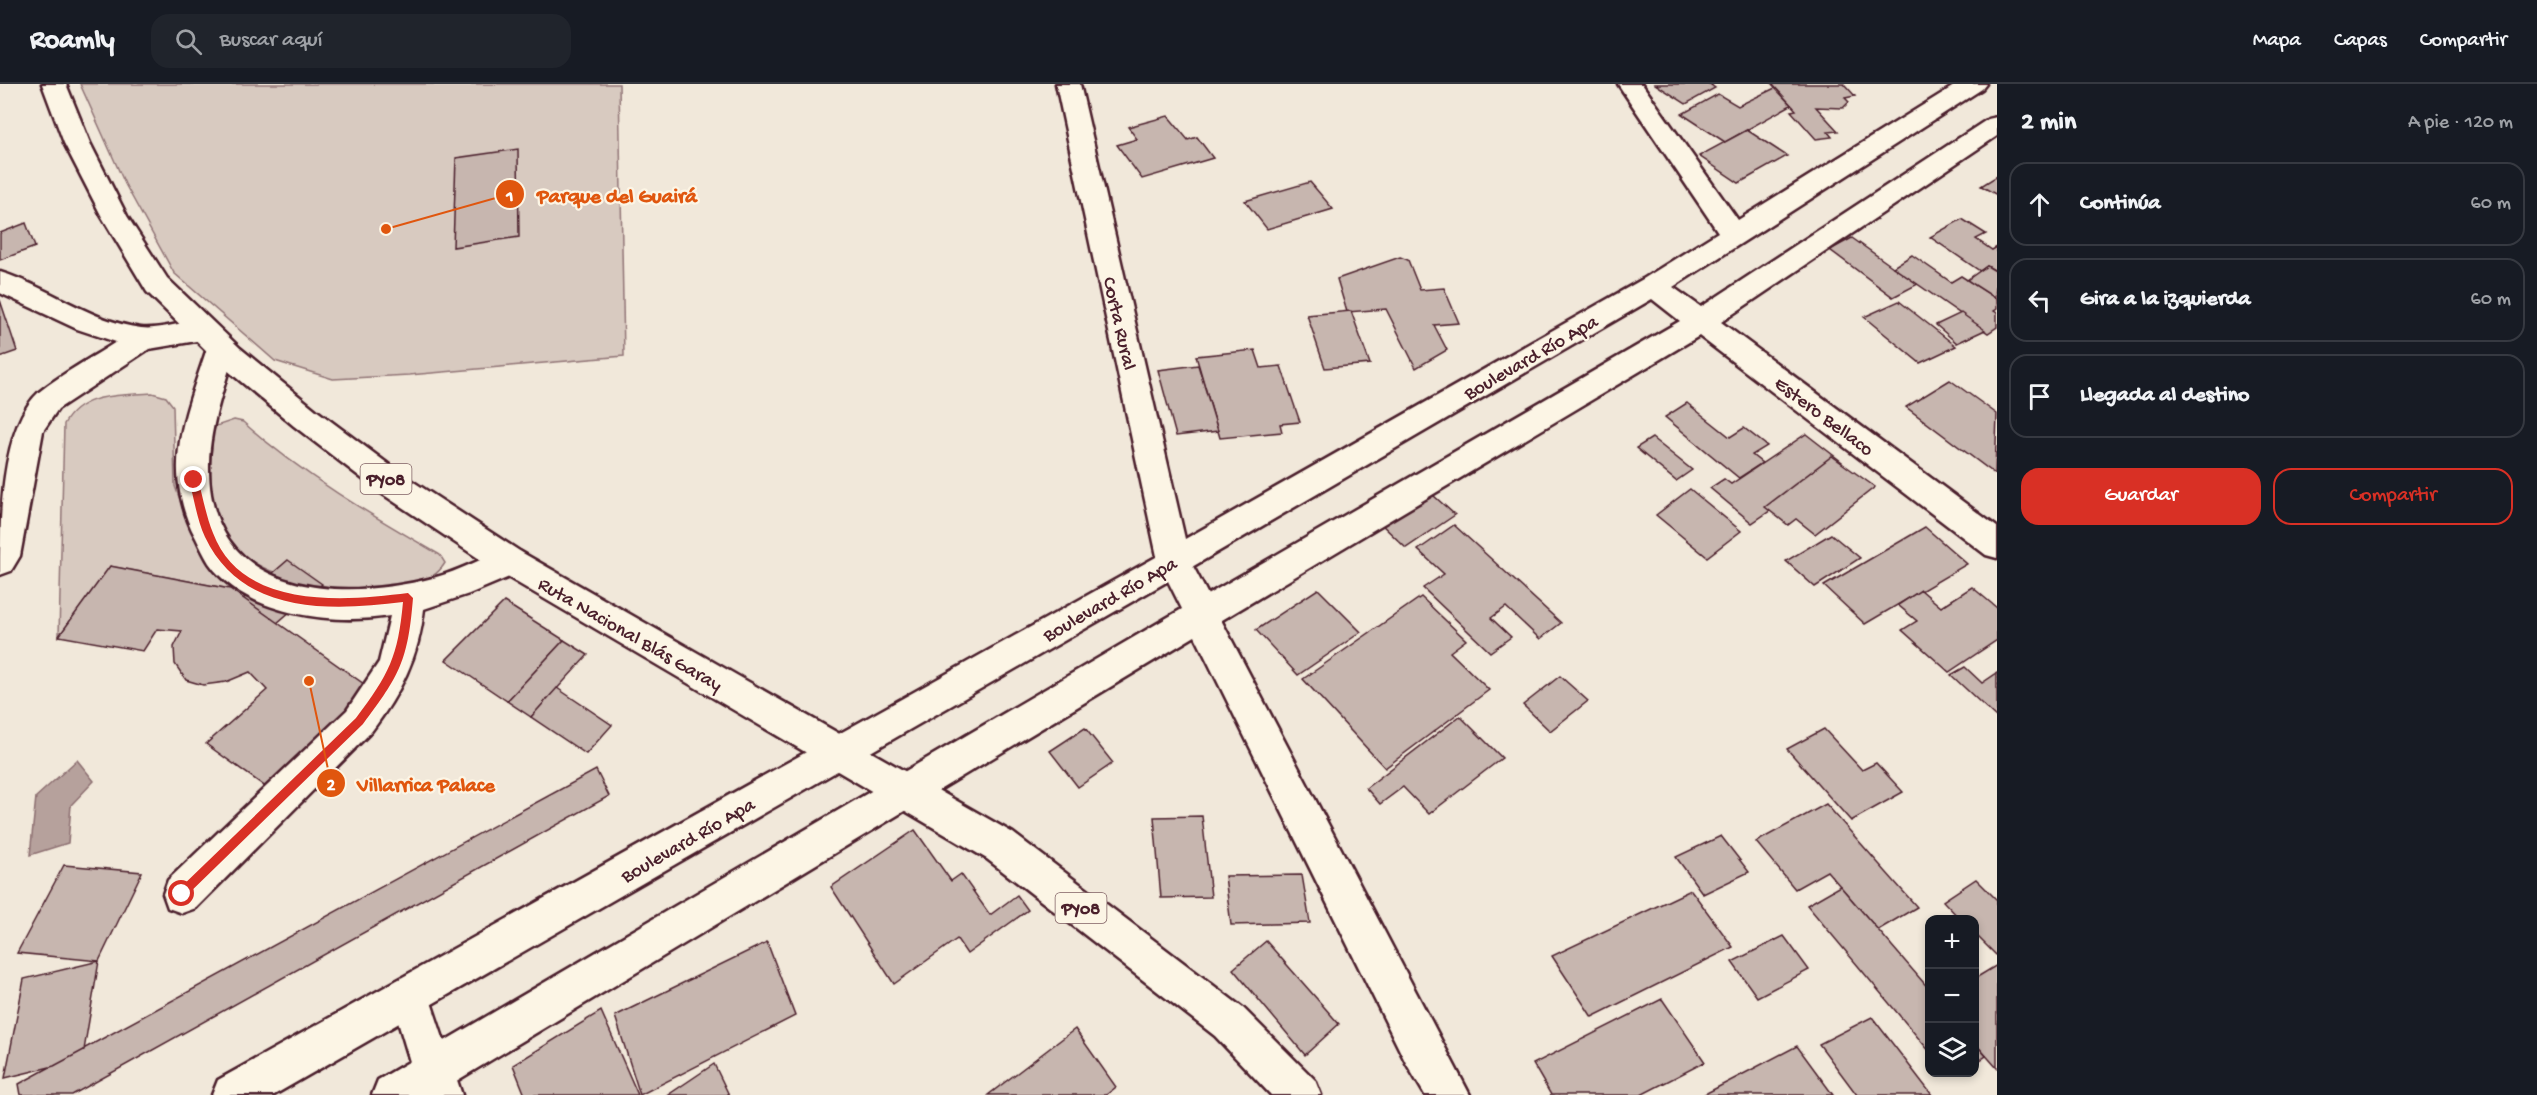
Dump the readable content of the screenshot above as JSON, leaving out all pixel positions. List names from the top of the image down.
{
  "streets": {
    "main road": [
      "Corta Rural",
      "Boulevard Río Apa",
      "Estero Bellaco",
      "PY08",
      "Ruta Nacional Blás Garay"
    ]
  },
  "crossings": [
    ["Corta Rural", "Boulevard Río Apa"],
    ["Boulevard Río Apa", "Estero Bellaco"],
    ["Boulevard Río Apa", "Ruta Nacional Blás Garay"]
  ],
  "places": ["Parque del Guairá", "Villarrica Palace"],
  "page": {
    "header": "Roamly",
    "search": "Buscar aquí",
    "nav": ["Mapa", "Capas", "Compartir"],
    "heading": ["2 min", "A pie · 120 m"],
    "list": [
      ["Continúa", "60 m"],
      ["Gira a la izquierda", "60 m"],
      "Llegada al destino"
    ],
    "buttons": ["Guardar", "Compartir"],
    "map_buttons": ["+", "−"]
  }
}
